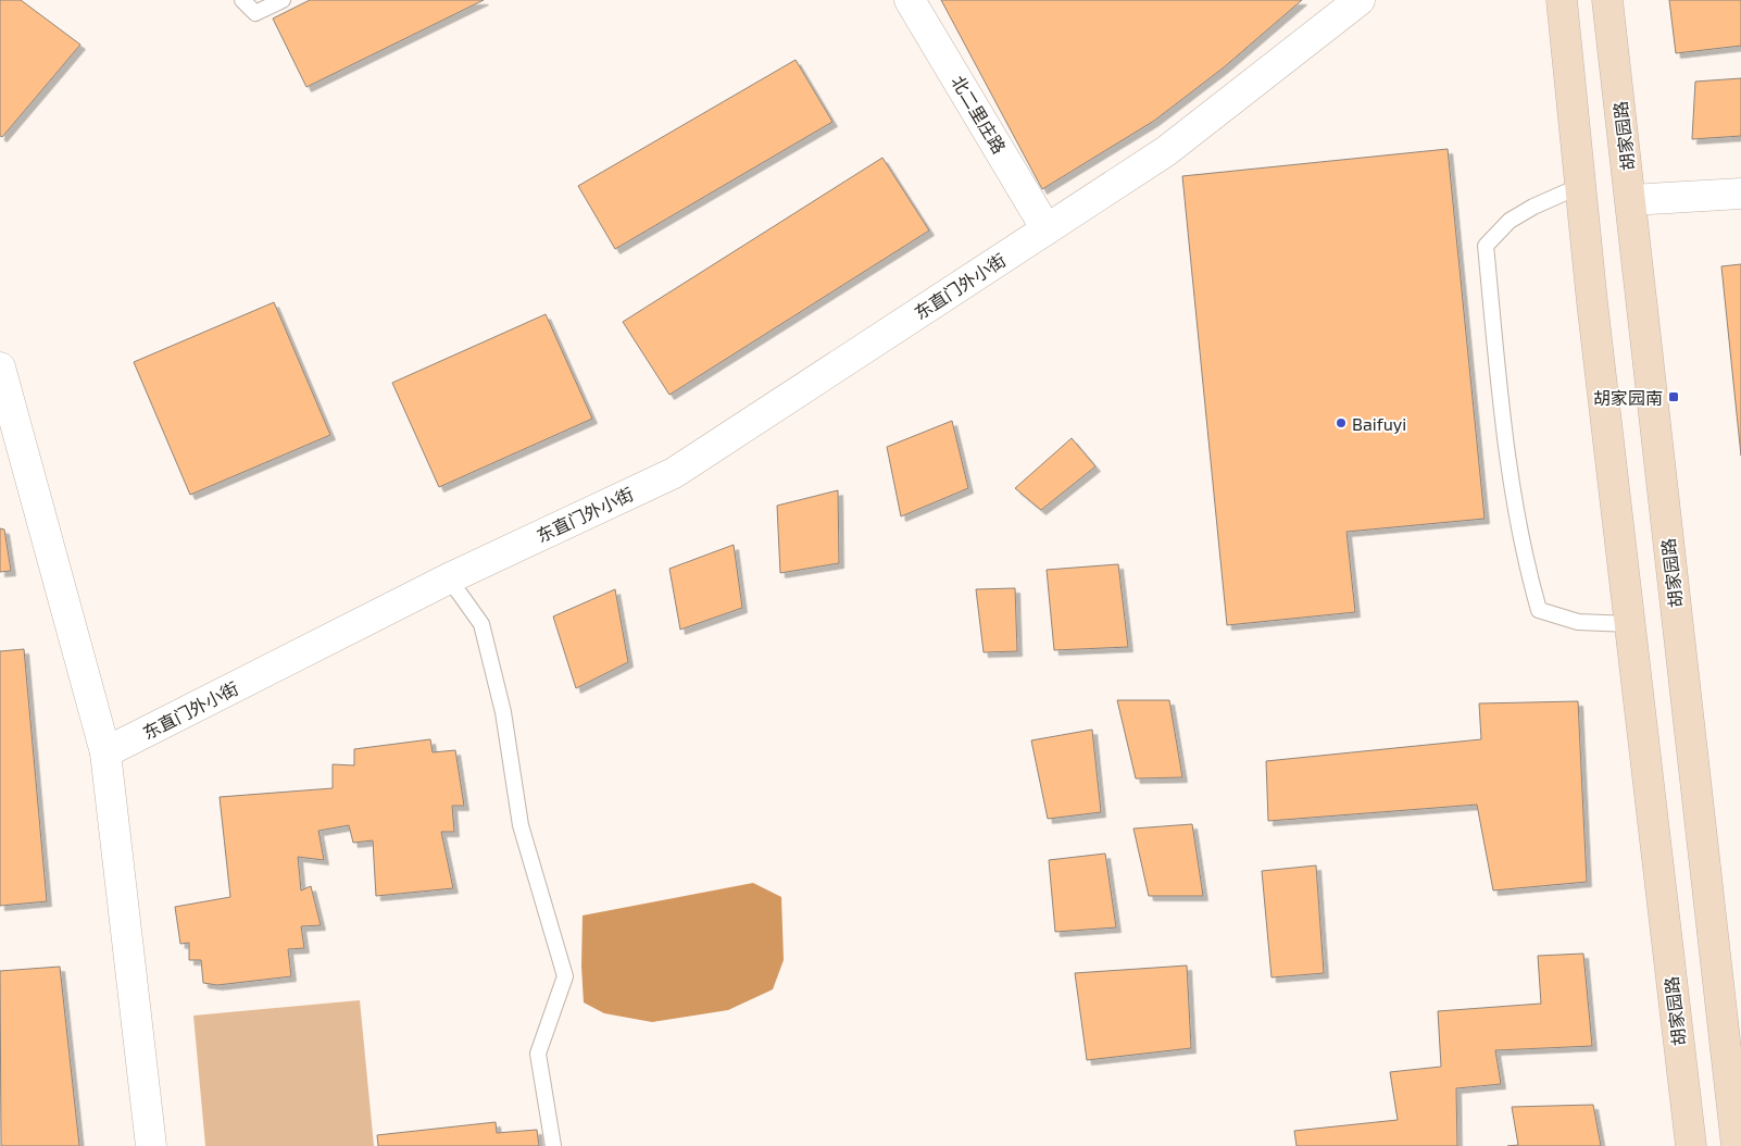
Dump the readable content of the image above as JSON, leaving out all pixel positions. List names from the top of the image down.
{
  "streets": {
    "street": ["北二里庄路", "胡家园路", "东直门外小街"]
  },
  "crossings": [
    ["北二里庄路", "东直门外小街"]
  ],
  "places": {
    "transit": ["胡家园南"],
    "other": ["Baifuyi"]
  }
}
